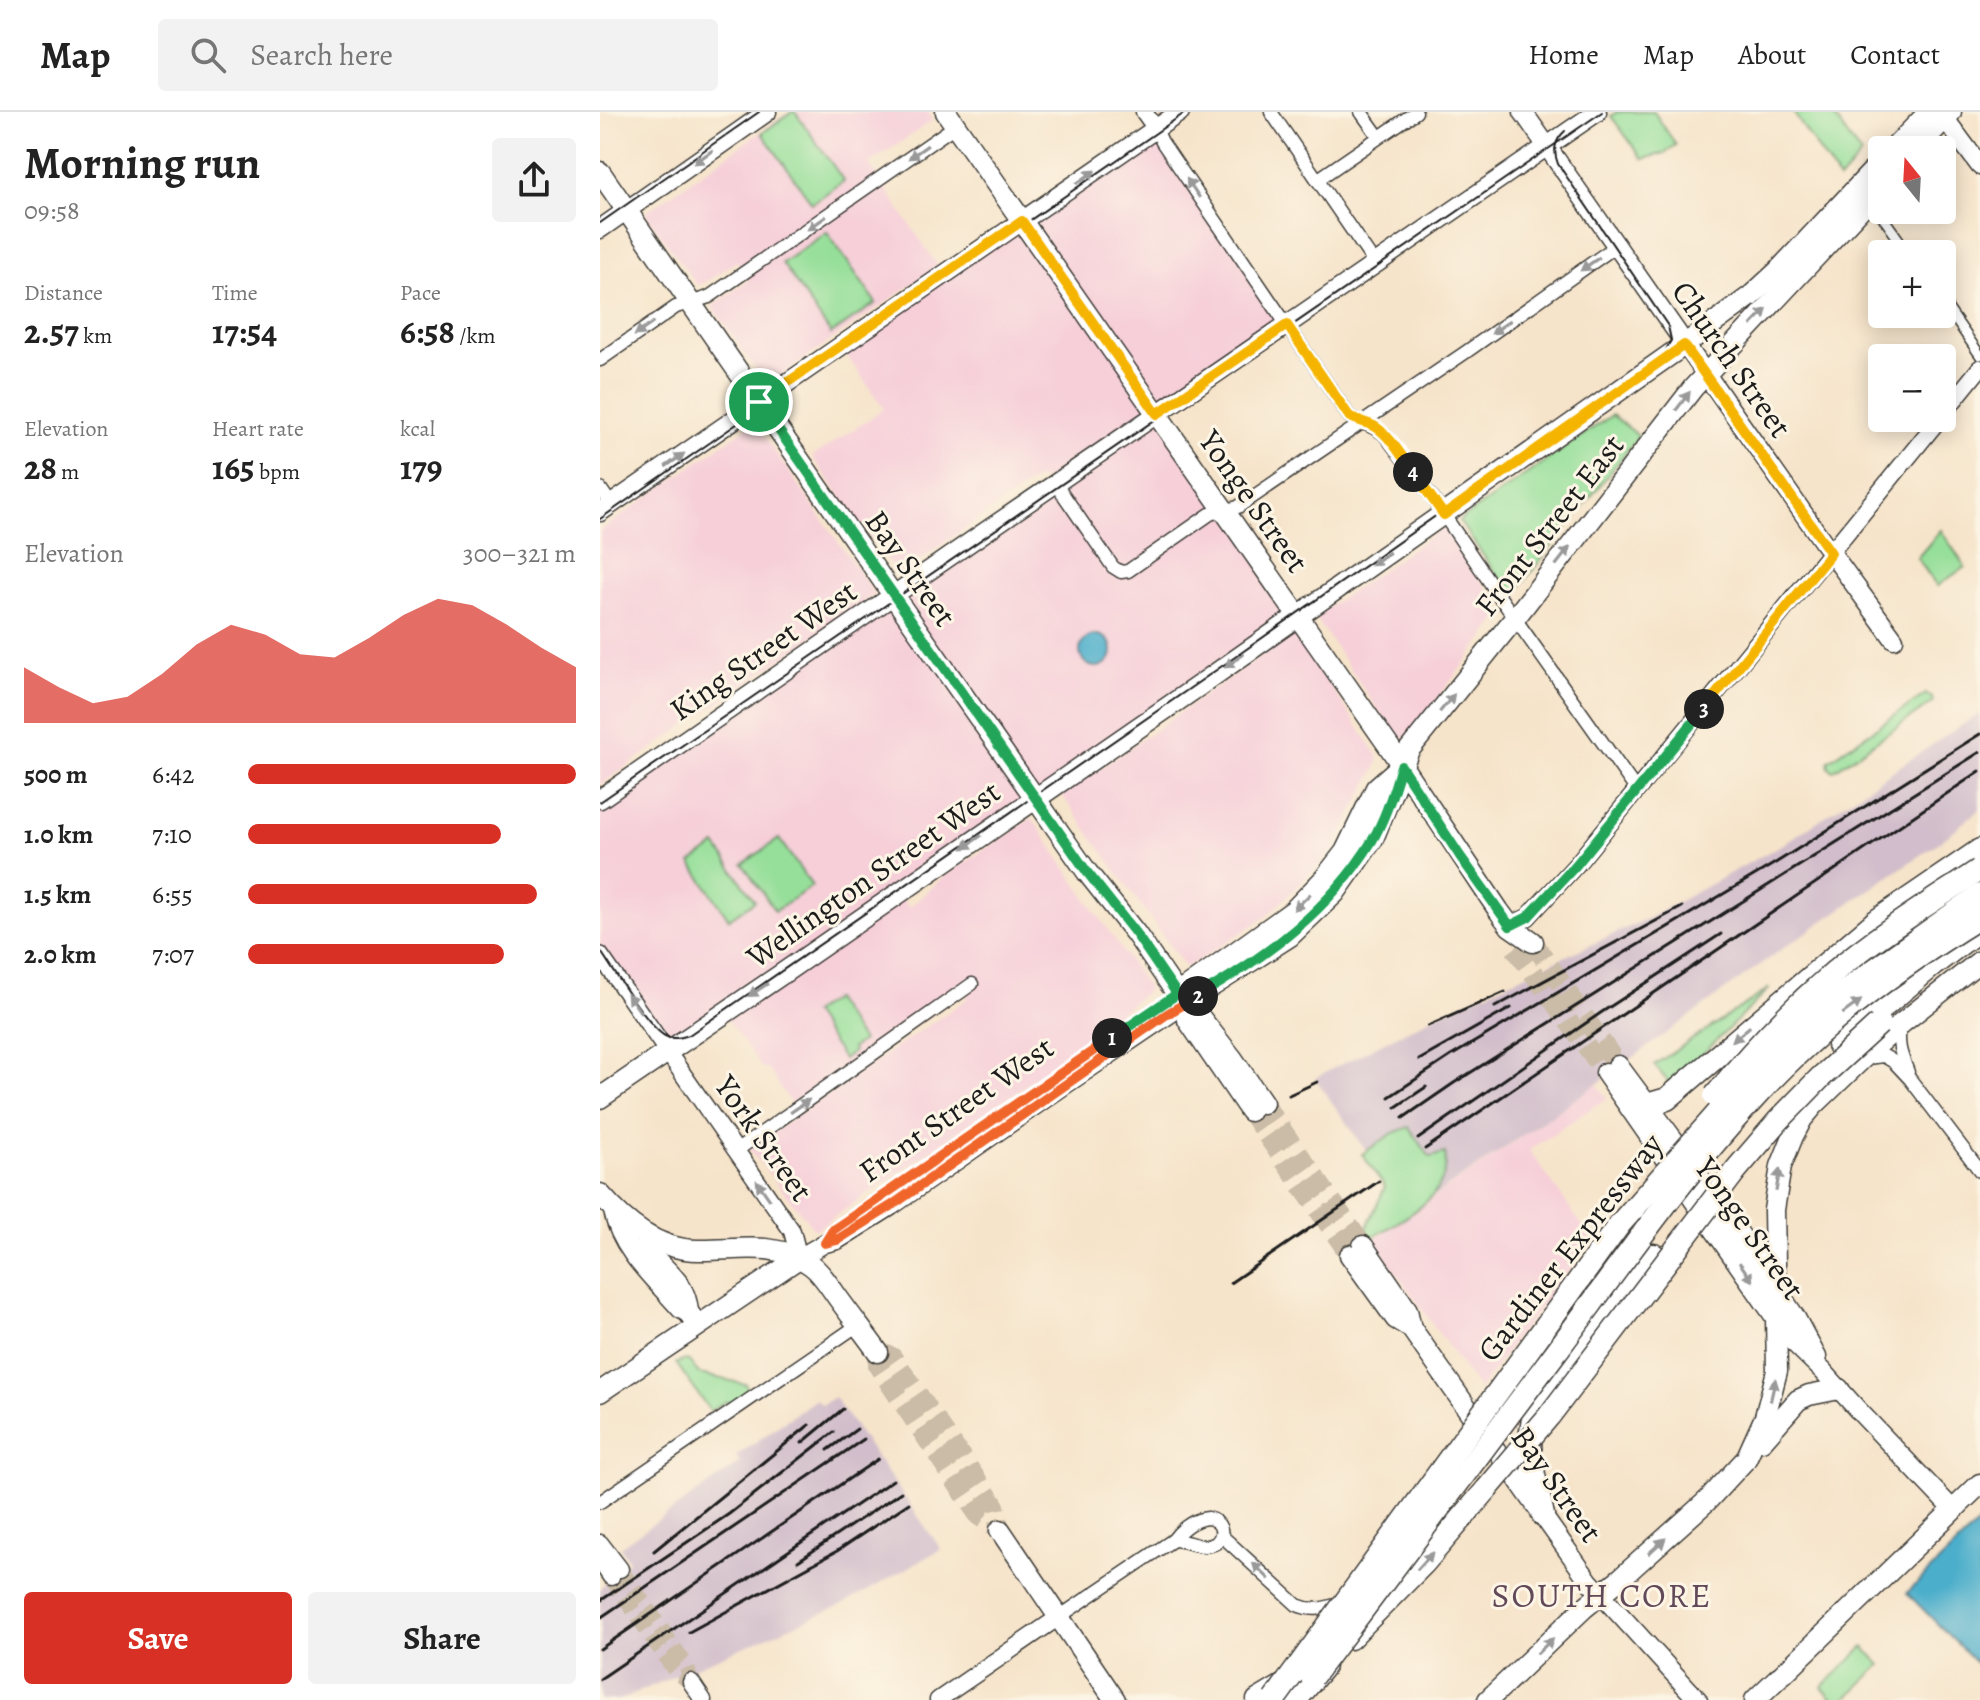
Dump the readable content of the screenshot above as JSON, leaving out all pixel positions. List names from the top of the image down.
{
  "streets": {
    "highway": ["Gardiner Expressway"],
    "main road": [
      "Church Street",
      "Yonge Street",
      "Front Street East",
      "Bay Street",
      "King Street West",
      "Wellington Street West",
      "Front Street West",
      "York Street"
    ]
  },
  "crossings": [
    ["Church Street", "Front Street East"],
    ["Church Street", "King Street West"],
    ["Church Street", "Wellington Street West"],
    ["Yonge Street", "Front Street East"],
    ["Yonge Street", "King Street West"],
    ["Yonge Street", "Wellington Street West"],
    ["Yonge Street", "Front Street West"],
    ["Front Street East", "Front Street West"],
    ["Bay Street", "King Street West"],
    ["Bay Street", "Wellington Street West"],
    ["Bay Street", "Front Street West"],
    ["Wellington Street West", "York Street"],
    ["Front Street West", "York Street"]
  ],
  "one_way": ["Wellington Street West", "York Street"],
  "districts": ["SOUTH CORE"],
  "north": "top",
  "page": {
    "header": "Map",
    "search": "Search here",
    "nav": [
      "Home",
      "Map",
      "About",
      "Contact"
    ],
    "heading": ["Morning run", "09:58"],
    "map_buttons": ["+", "−"],
    "stats": [
      ["Distance", "2.57 km"],
      ["Time", "17:54"],
      ["Pace", "6:58 /km"],
      ["Elevation", "28 m"],
      ["Heart rate", "165 bpm"],
      ["kcal", "179"]
    ],
    "pins": [
      "4",
      "3",
      "2",
      "1"
    ],
    "chart": ["Elevation", "300–321 m"],
    "list": [
      {
        "name": "500 m",
        "note": "6:42"
      },
      {
        "name": "1.0 km",
        "note": "7:10"
      },
      {
        "name": "1.5 km",
        "note": "6:55"
      },
      {
        "name": "2.0 km",
        "note": "7:07"
      }
    ],
    "buttons": ["Save", "Share"]
  }
}
